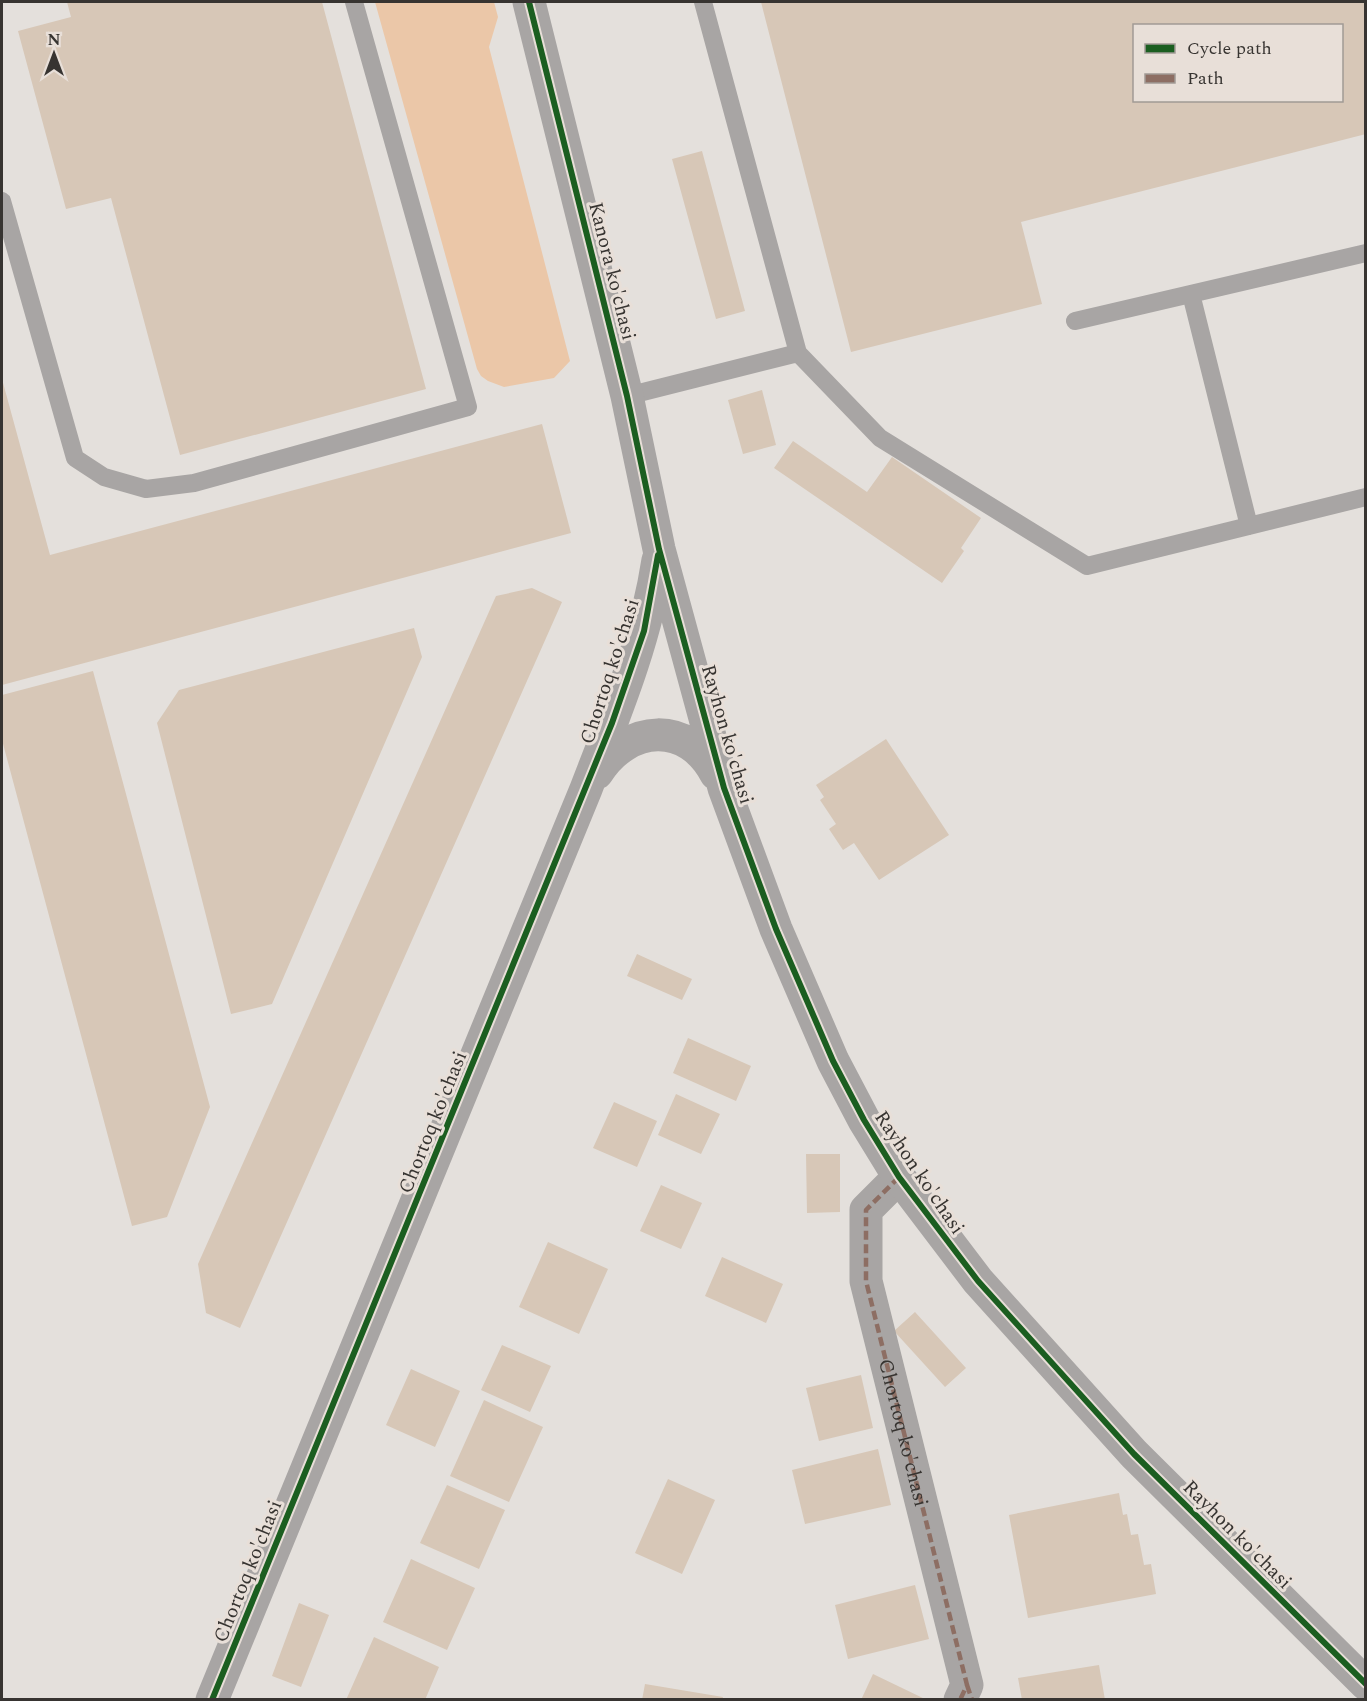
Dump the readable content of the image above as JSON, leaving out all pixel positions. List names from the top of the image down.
{
  "streets": {
    "street": ["Kanora ko'chasi", "Chortoq ko'chasi", "Rayhon ko'chasi"]
  },
  "crossings": [
    ["Kanora ko'chasi", "Chortoq ko'chasi"],
    ["Kanora ko'chasi", "Rayhon ko'chasi"],
    ["Chortoq ko'chasi", "Rayhon ko'chasi"]
  ],
  "legend": ["Cycle path", "Path"],
  "north": "top"
}
